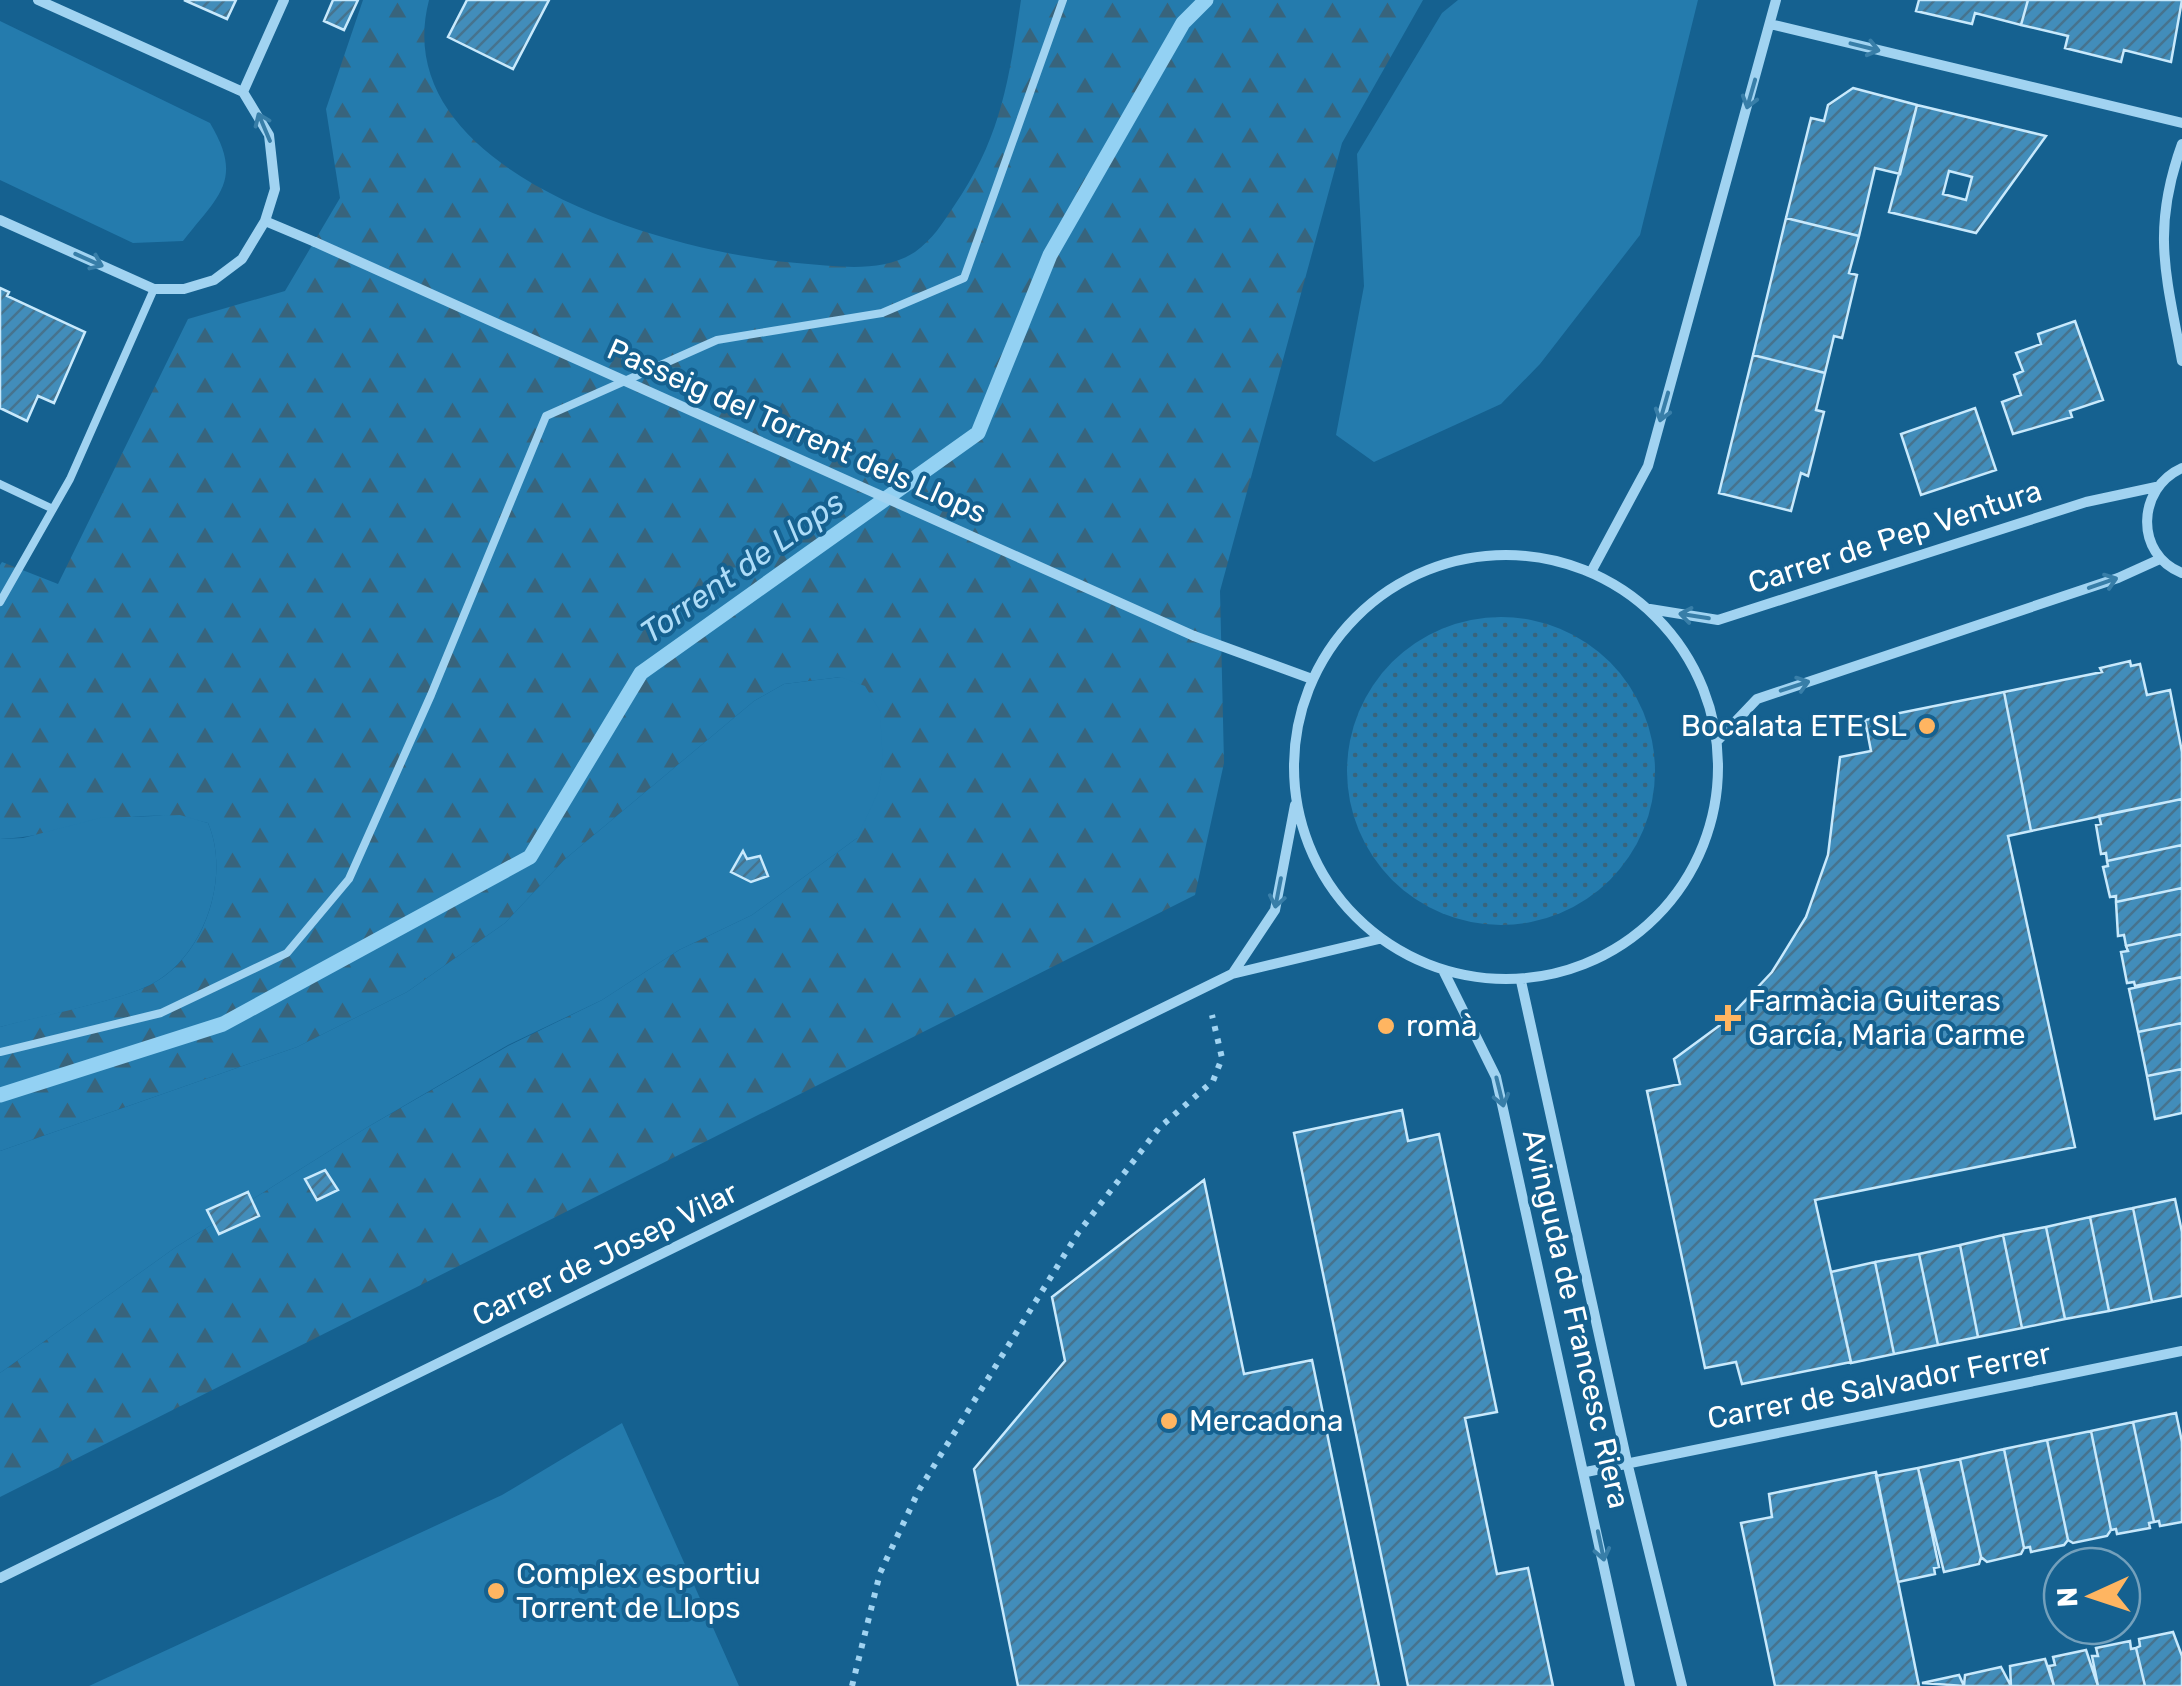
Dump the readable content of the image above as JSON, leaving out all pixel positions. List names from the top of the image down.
{
  "streets": {
    "street": [
      "Passeig del Torrent dels Llops",
      "Carrer de Pep Ventura",
      "Carrer de Josep Vilar",
      "Avinguda de Francesc Riera",
      "Carrer de Salvador Ferrer"
    ]
  },
  "crossings": [
    ["Avinguda de Francesc Riera", "Carrer de Salvador Ferrer"]
  ],
  "water": ["Torrent de Llops"],
  "places": {
    "other": [
      "Bocalata ETE SL",
      "romà",
      "Mercadona",
      "Complex esportiu Torrent de Llops"
    ],
    "health": ["Farmàcia Guiteras García, Maria Carme"]
  },
  "north": "left"
}
